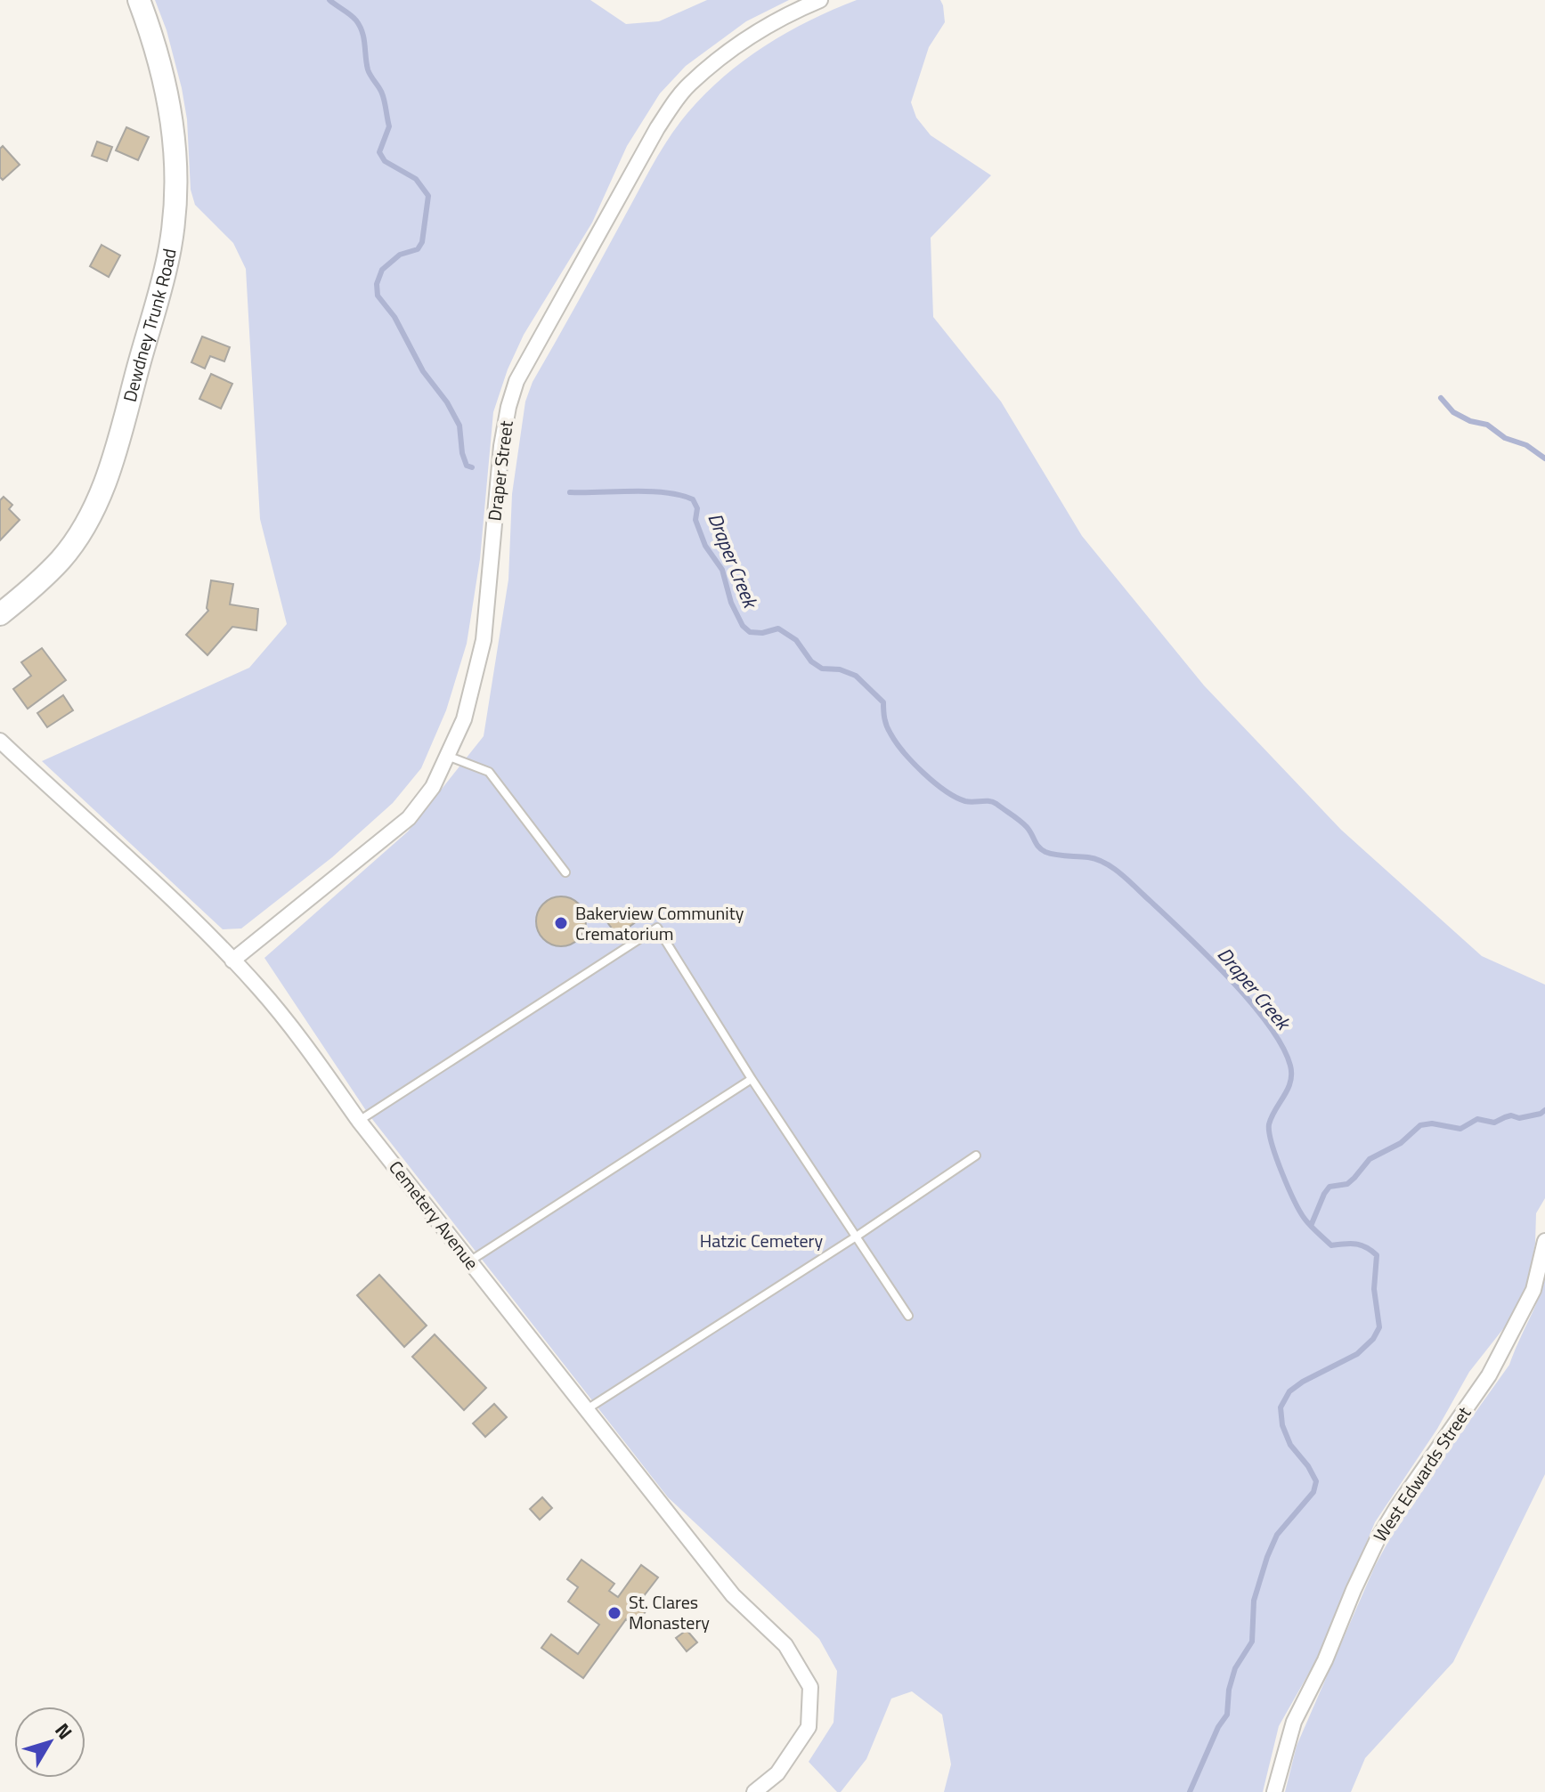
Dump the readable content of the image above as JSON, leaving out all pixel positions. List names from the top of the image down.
{
  "streets": {
    "main road": ["Dewdney Trunk Road"],
    "street": ["Draper Street", "Cemetery Avenue", "West Edwards Street"]
  },
  "crossings": [
    ["Draper Street", "Cemetery Avenue"]
  ],
  "water": ["Draper Creek"],
  "parks": ["Hatzic Cemetery"],
  "places": ["Bakerview Community Crematorium", "St. Clares Monastery"],
  "north": "top right"
}
